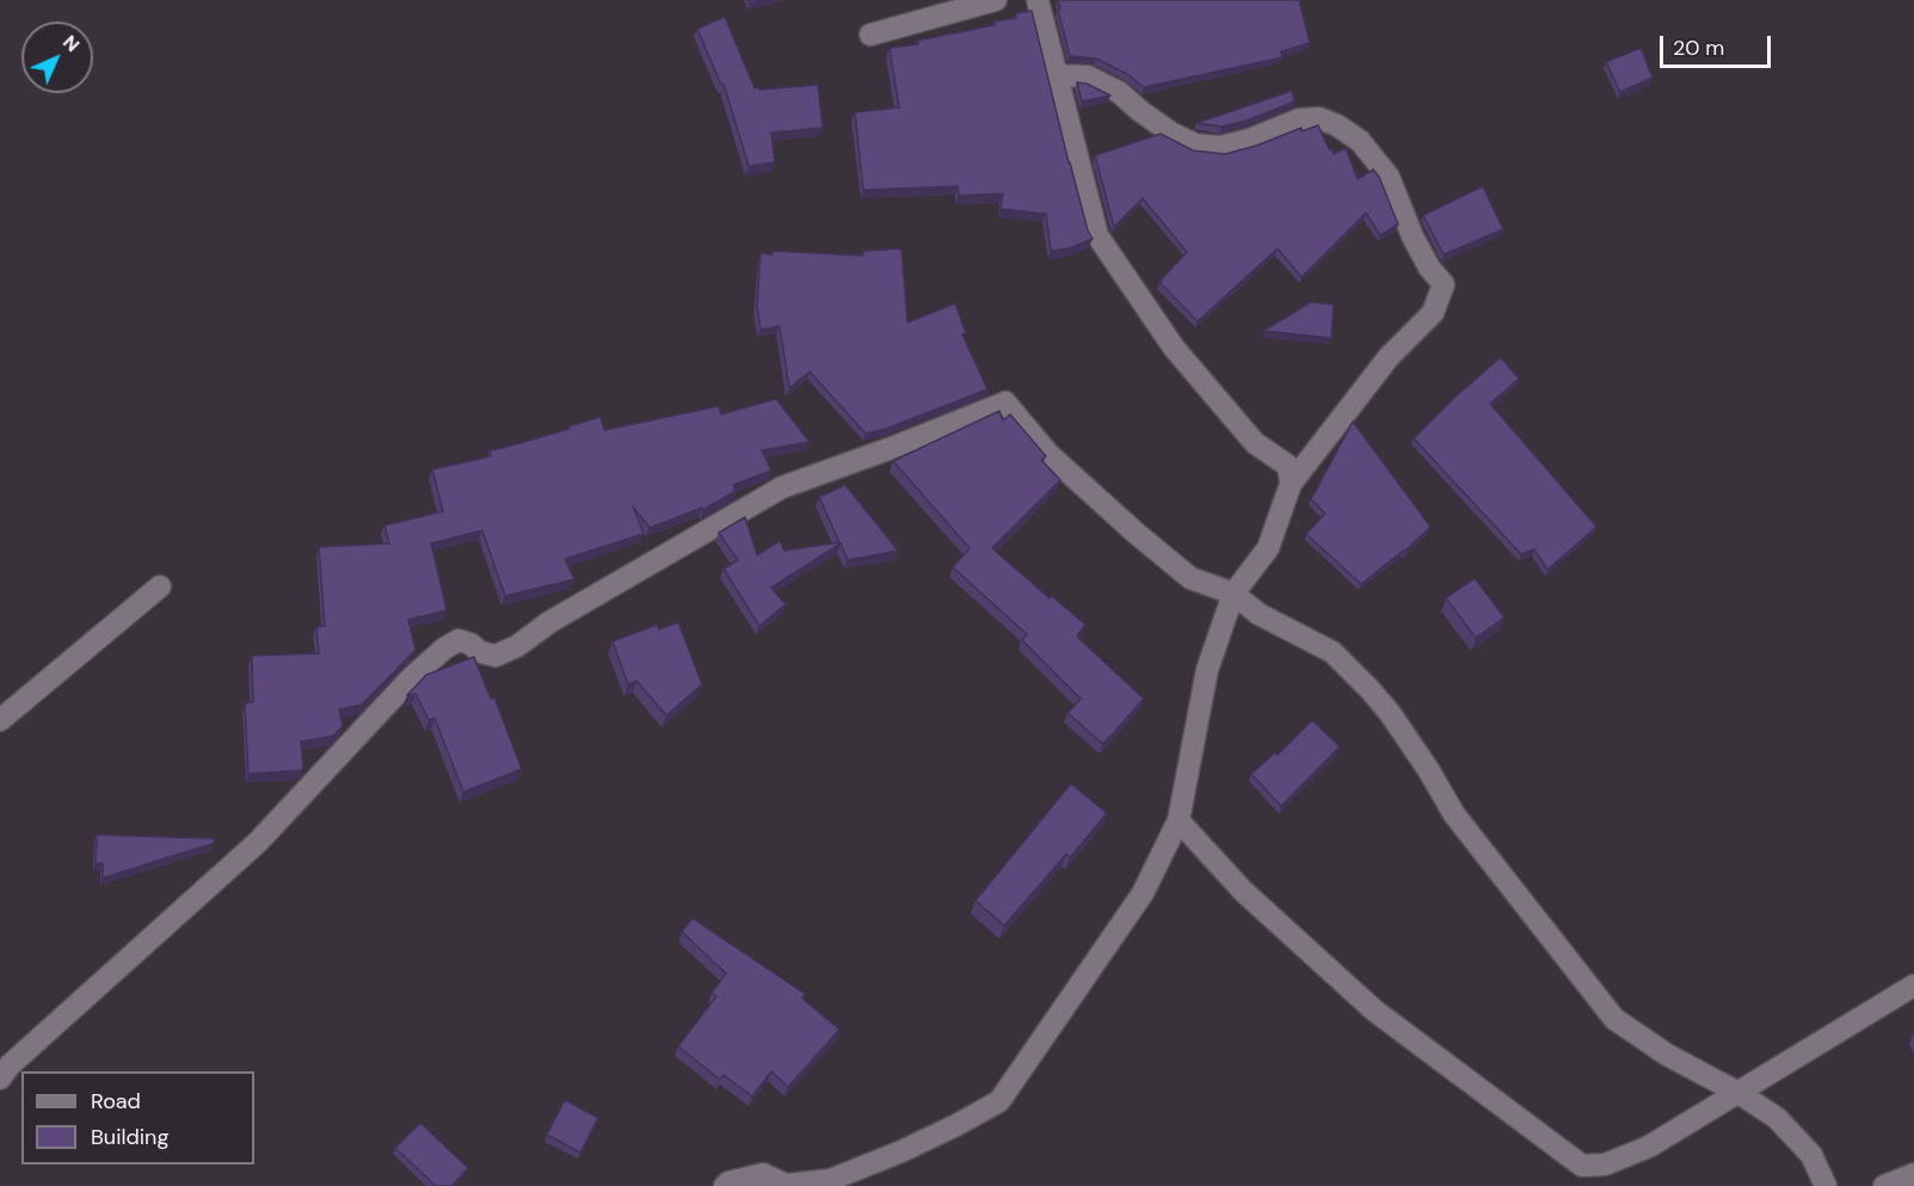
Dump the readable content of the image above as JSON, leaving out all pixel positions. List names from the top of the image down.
{
  "legend": ["Road", "Building"],
  "scale_bar": "20 m",
  "north": "top right"
}
